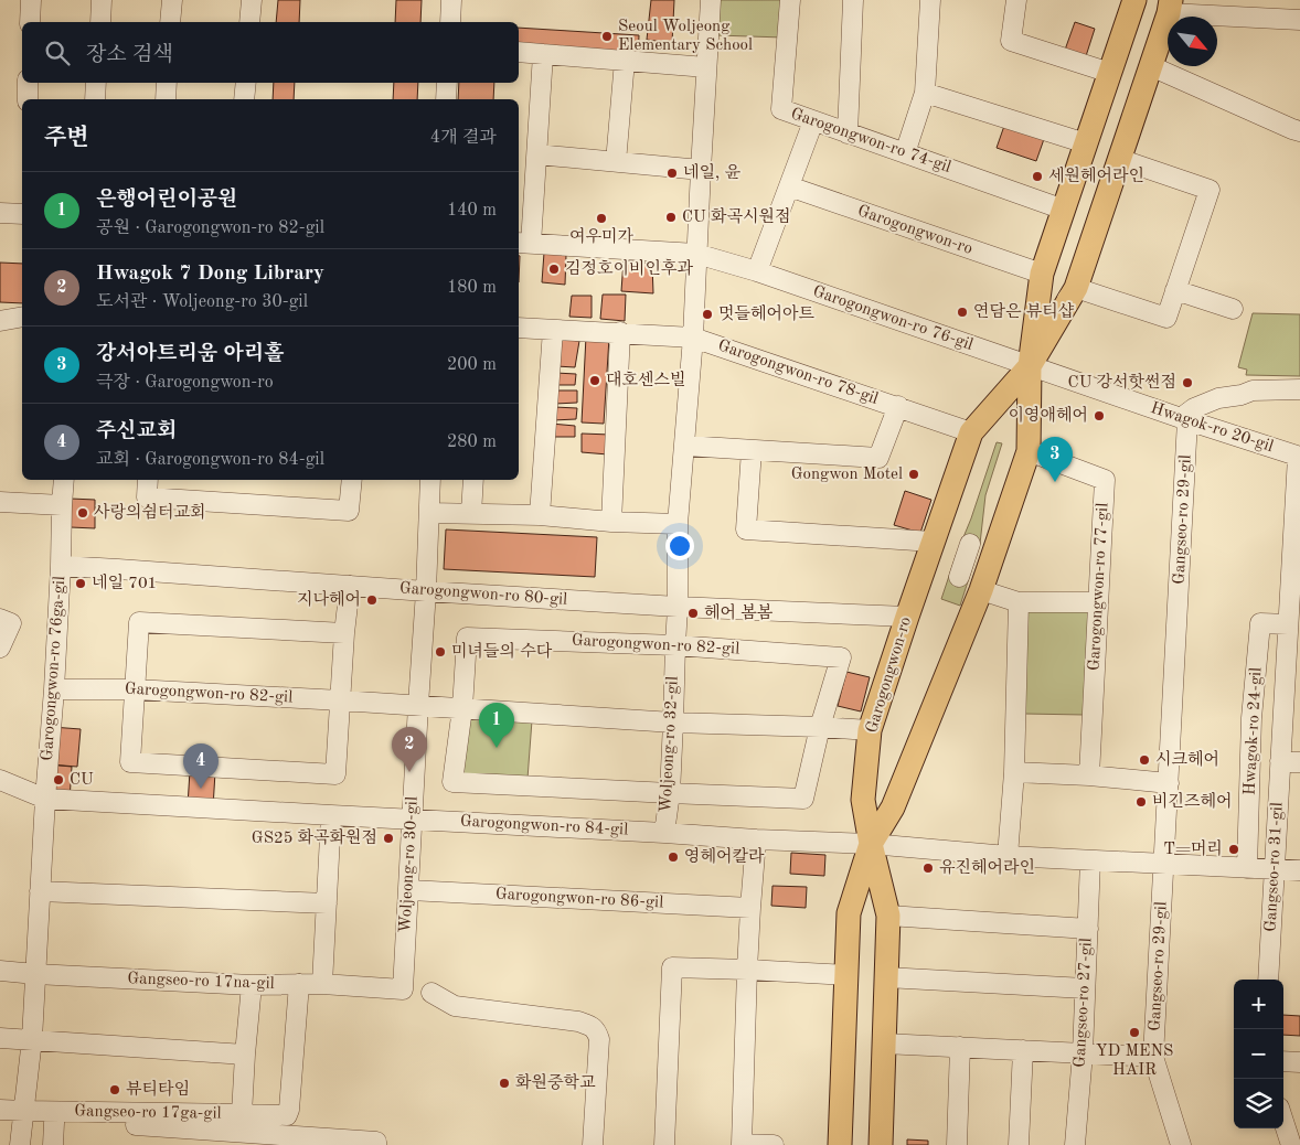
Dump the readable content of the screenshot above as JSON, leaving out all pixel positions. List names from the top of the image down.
{
  "streets": {
    "main road": ["Garogongwon-ro"],
    "street": [
      "Garogongwon-ro 74-gil",
      "Garogongwon-ro 76-gil",
      "Garogongwon-ro 78-gil",
      "Hwagok-ro 20-gil",
      "Gangseo-ro 29-gil",
      "Garogongwon-ro 77-gil",
      "Garogongwon-ro 80-gil",
      "Garogongwon-ro 82-gil",
      "Garogongwon-ro 76ga-gil",
      "Hwagok-ro 24-gil",
      "Woljeong-ro 32-gil",
      "Garogongwon-ro 84-gil",
      "Woljeong-ro 30-gil",
      "Gangseo-ro 31-gil",
      "Garogongwon-ro 86-gil",
      "Gangseo-ro 17na-gil",
      "Gangseo-ro 27-gil",
      "Gangseo-ro 17ga-gil"
    ]
  },
  "crossings": [
    ["Garogongwon-ro 74-gil", "Garogongwon-ro"],
    ["Garogongwon-ro", "Garogongwon-ro 76-gil"],
    ["Garogongwon-ro", "Garogongwon-ro 78-gil"],
    ["Garogongwon-ro", "Hwagok-ro 20-gil"],
    ["Garogongwon-ro", "Garogongwon-ro 77-gil"],
    ["Garogongwon-ro", "Garogongwon-ro 80-gil"],
    ["Garogongwon-ro", "Garogongwon-ro 82-gil"],
    ["Garogongwon-ro", "Garogongwon-ro 84-gil"],
    ["Garogongwon-ro 76-gil", "Hwagok-ro 20-gil"],
    ["Garogongwon-ro 76-gil", "Woljeong-ro 32-gil"],
    ["Garogongwon-ro 78-gil", "Woljeong-ro 32-gil"],
    ["Hwagok-ro 20-gil", "Gangseo-ro 29-gil"],
    ["Hwagok-ro 20-gil", "Gangseo-ro 31-gil"],
    ["Garogongwon-ro 80-gil", "Garogongwon-ro 76ga-gil"],
    ["Garogongwon-ro 80-gil", "Woljeong-ro 32-gil"],
    ["Garogongwon-ro 80-gil", "Woljeong-ro 30-gil"],
    ["Garogongwon-ro 82-gil", "Garogongwon-ro 76ga-gil"],
    ["Garogongwon-ro 82-gil", "Woljeong-ro 32-gil"],
    ["Garogongwon-ro 82-gil", "Woljeong-ro 30-gil"],
    ["Garogongwon-ro 76ga-gil", "Garogongwon-ro 84-gil"],
    ["Garogongwon-ro 76ga-gil", "Gangseo-ro 17na-gil"],
    ["Garogongwon-ro 76ga-gil", "Gangseo-ro 17ga-gil"],
    ["Hwagok-ro 24-gil", "Gangseo-ro 31-gil"],
    ["Woljeong-ro 32-gil", "Garogongwon-ro 84-gil"],
    ["Garogongwon-ro 84-gil", "Woljeong-ro 30-gil"],
    ["Woljeong-ro 30-gil", "Garogongwon-ro 86-gil"],
    ["Woljeong-ro 30-gil", "Gangseo-ro 17na-gil"],
    ["Gangseo-ro 17na-gil", "Gangseo-ro 17ga-gil"]
  ],
  "places": [
    "Seoul Woljeong Elementary School",
    "네일, 윤",
    "세원헤어라인",
    "CU 화곡시원점",
    "여우미가",
    "김정호이비인후과",
    "연담은 뷰티샵",
    "멋들헤어아트",
    "대호센스빌",
    "CU 강서핫썬점",
    "이영애헤어",
    "Gongwon Motel",
    "사랑의쉼터교회",
    "네일 701",
    "지나헤어",
    "헤어 봄봄",
    "미녀들의 수다",
    "시크헤어",
    "CU",
    "비긴즈헤어",
    "GS25 화곡화원점",
    "T=머리",
    "영헤어칼라",
    "유진헤어라인",
    "YD MENS HAIR",
    "화원중학교",
    "뷰티타임"
  ],
  "north": "bottom right",
  "page": {
    "search": "장소 검색",
    "heading": ["주변", "4개 결과"],
    "list": [
      {
        "mark": "1",
        "name": "은행어린이공원",
        "note": "공원 · Garogongwon-ro 82-gil",
        "value": "140 m"
      },
      {
        "mark": "2",
        "name": "Hwagok 7 Dong Library",
        "note": "도서관 · Woljeong-ro 30-gil",
        "value": "180 m"
      },
      {
        "mark": "3",
        "name": "강서아트리움 아리홀",
        "note": "극장 · Garogongwon-ro",
        "value": "200 m"
      },
      {
        "mark": "4",
        "name": "주신교회",
        "note": "교회 · Garogongwon-ro 84-gil",
        "value": "280 m"
      }
    ],
    "pins": [
      "3",
      "1",
      "2",
      "4"
    ],
    "map_buttons": ["+", "−"]
  }
}
